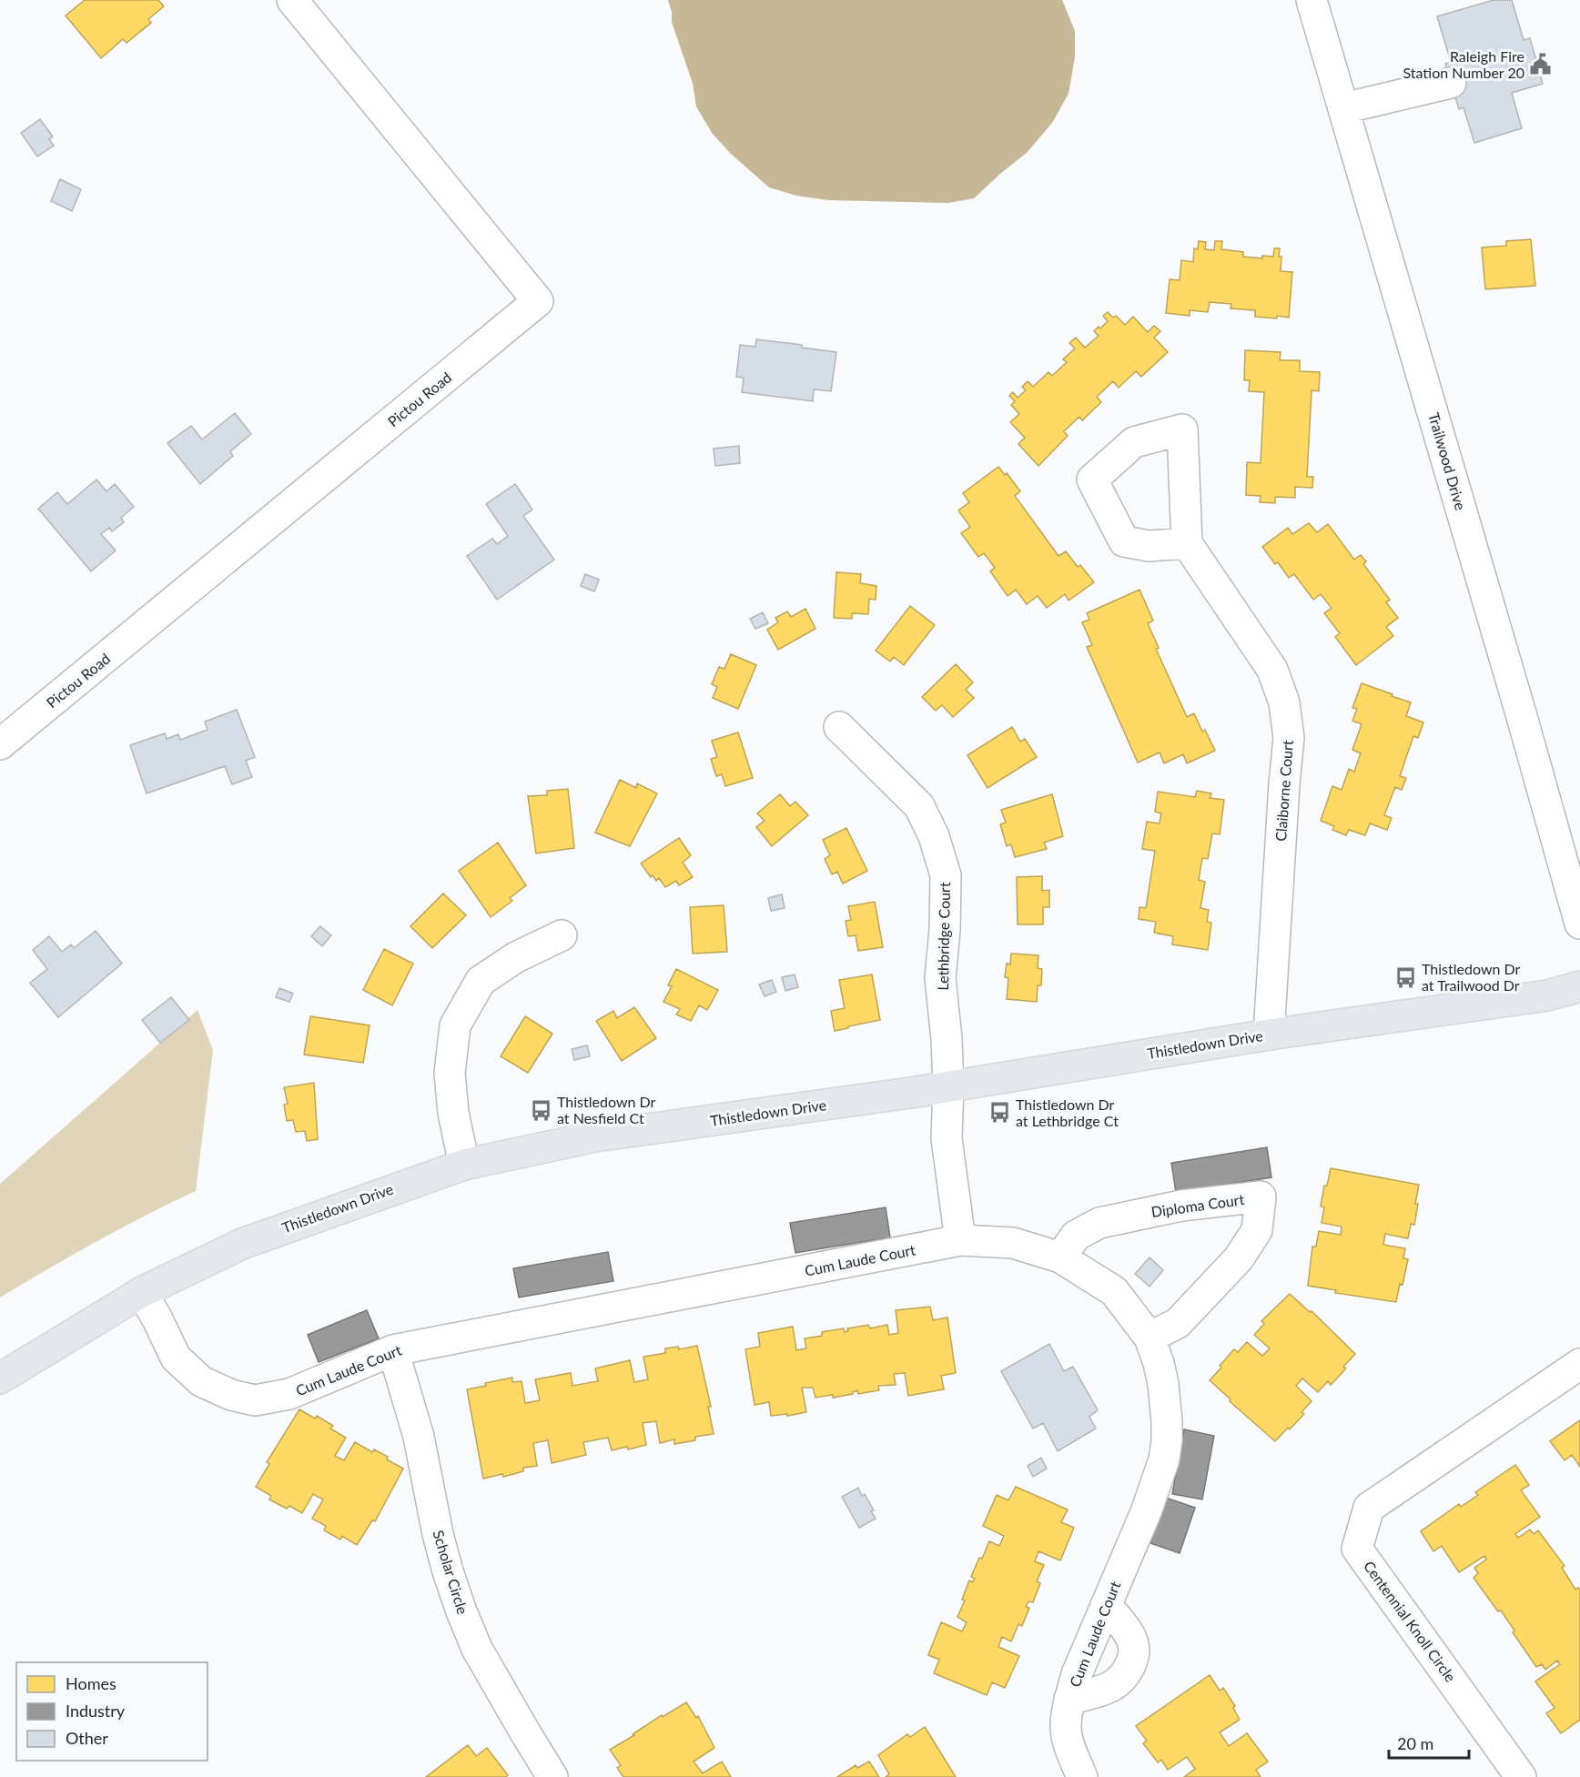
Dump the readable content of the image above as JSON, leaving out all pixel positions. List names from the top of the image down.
{
  "streets": {
    "main road": ["Thistledown Drive"],
    "street": [
      "Pictou Road",
      "Trailwood Drive",
      "Claiborne Court",
      "Lethbridge Court",
      "Diploma Court",
      "Cum Laude Court",
      "Scholar Circle",
      "Centennial Knoll Circle"
    ]
  },
  "crossings": [
    ["Claiborne Court", "Thistledown Drive"],
    ["Lethbridge Court", "Thistledown Drive"],
    ["Lethbridge Court", "Cum Laude Court"],
    ["Thistledown Drive", "Cum Laude Court"],
    ["Diploma Court", "Cum Laude Court"],
    ["Cum Laude Court", "Scholar Circle"]
  ],
  "places": {
    "public building": ["Raleigh Fire Station Number 20"],
    "bus stop": ["Thistledown Dr at Trailwood Dr", "Thistledown Dr at Nesfield Ct", "Thistledown Dr at Lethbridge Ct"]
  },
  "legend": ["Homes", "Industry", "Other"],
  "scale_bar": "20 m"
}
